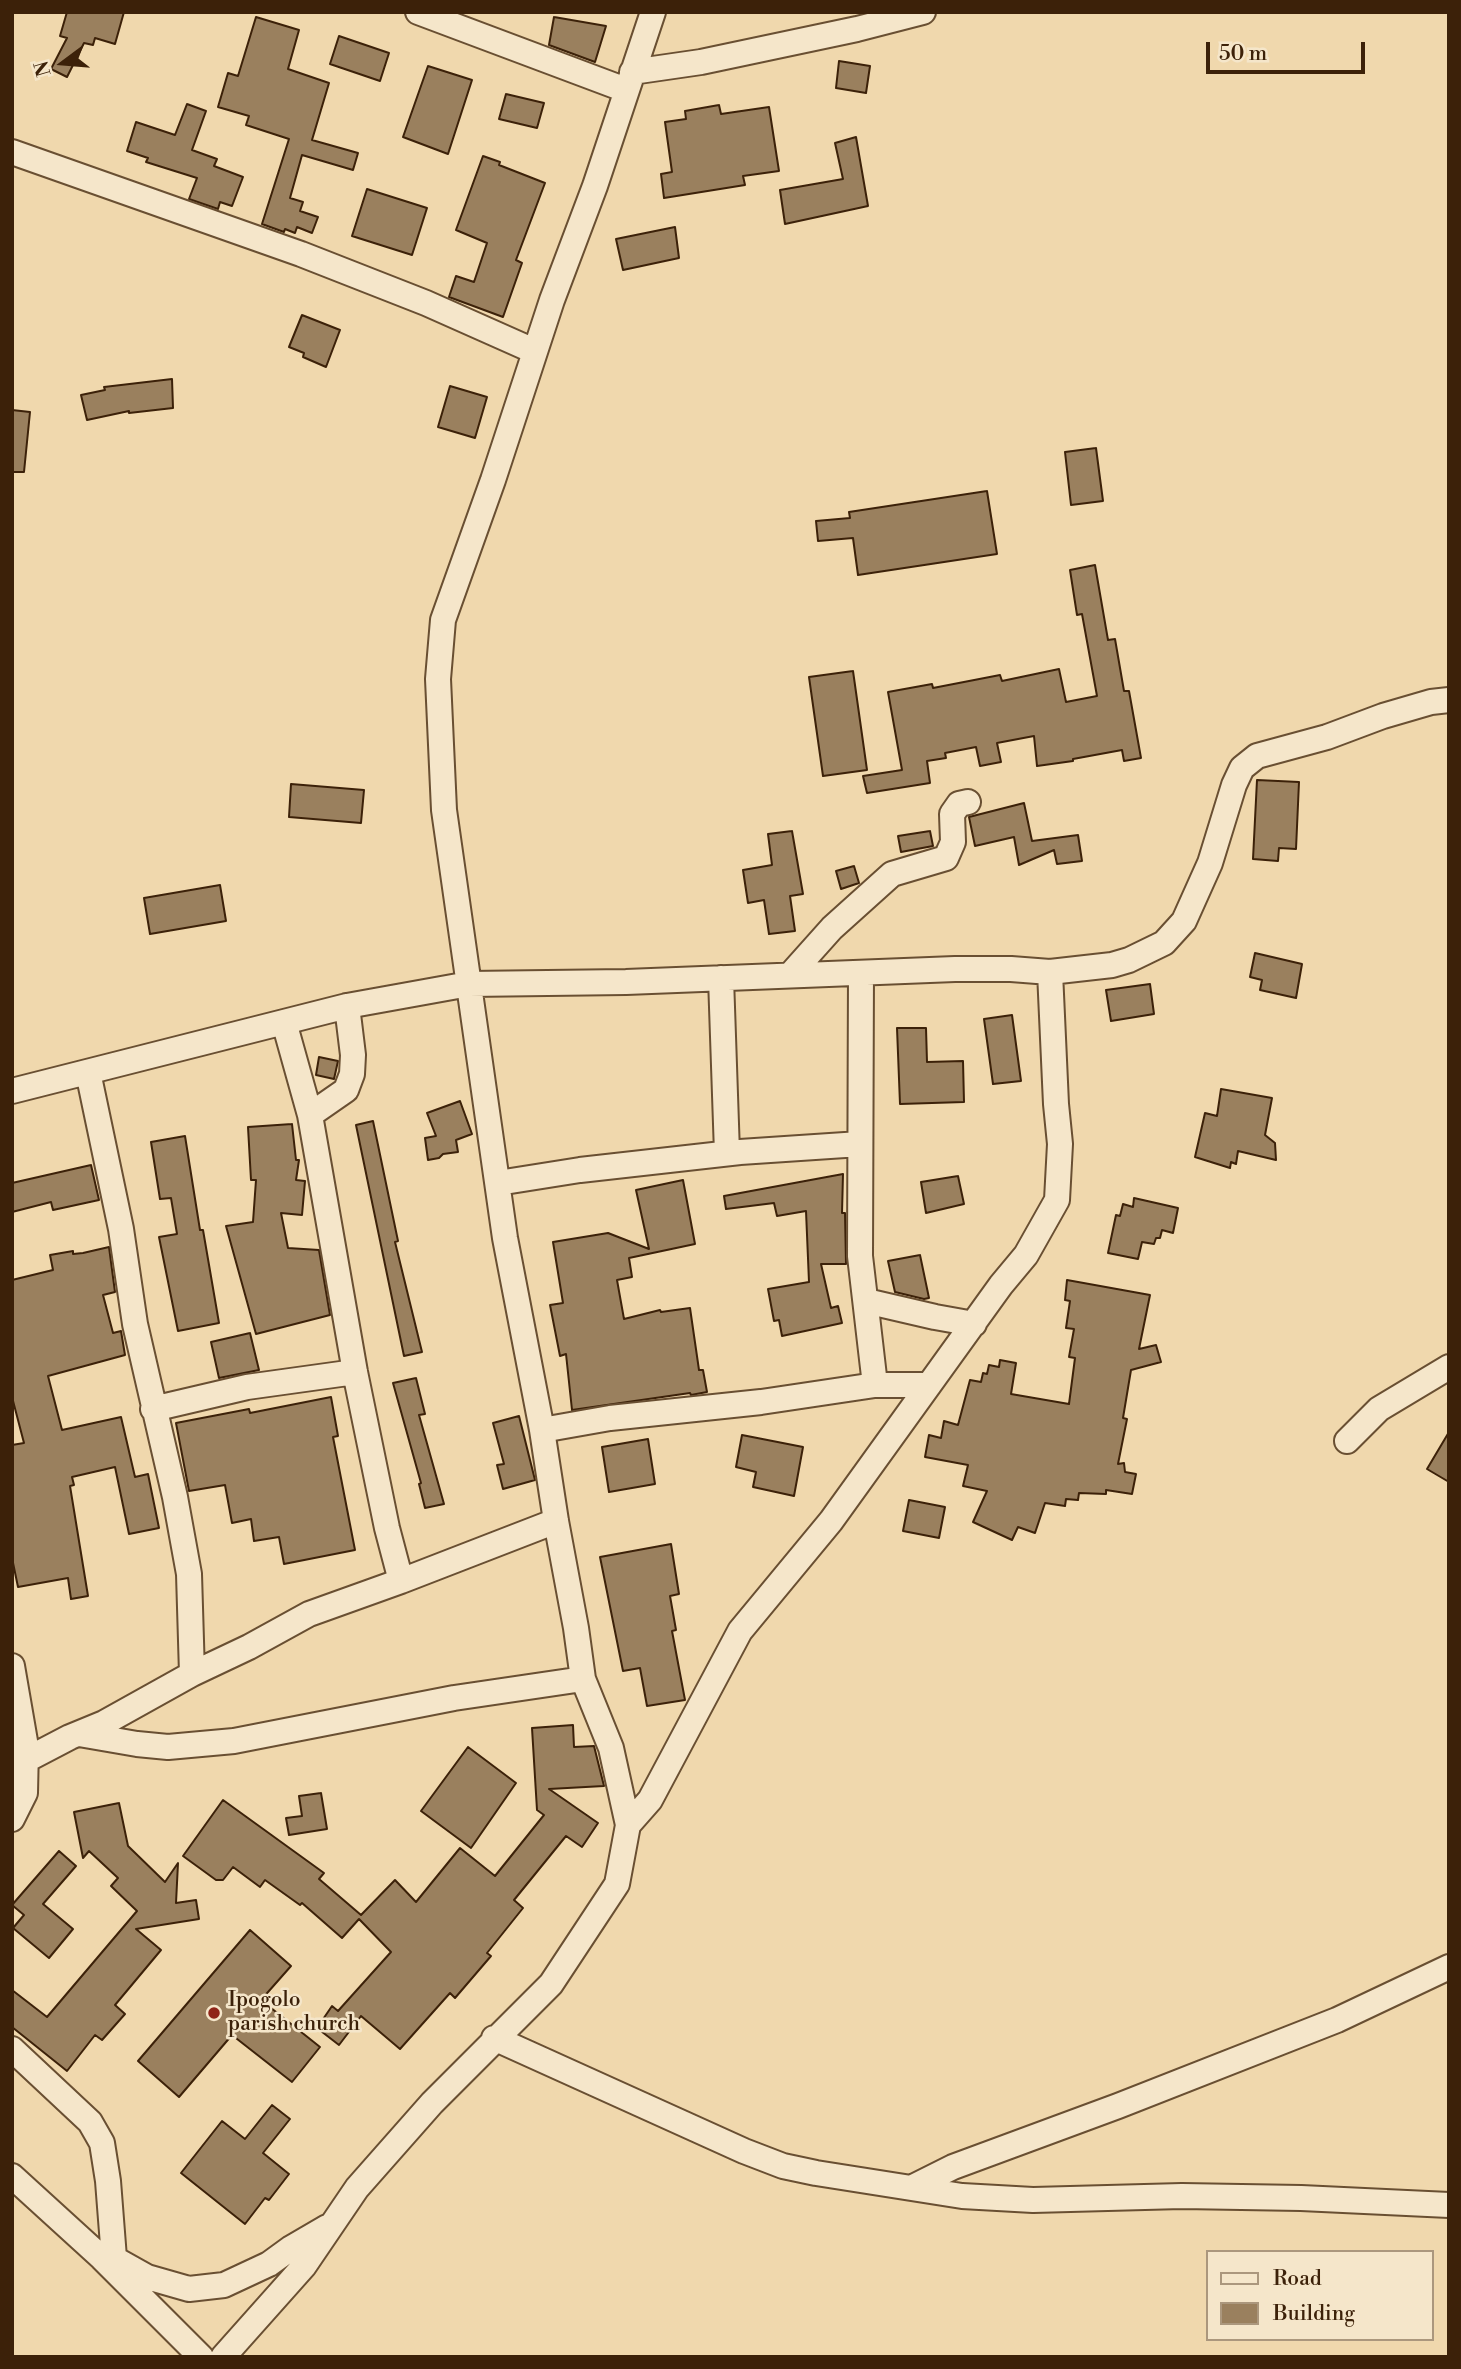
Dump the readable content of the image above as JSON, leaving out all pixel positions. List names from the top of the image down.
{
  "places": ["Ipogolo parish church"],
  "legend": ["Road", "Building"],
  "scale_bar": "50 m",
  "north": "left"
}
